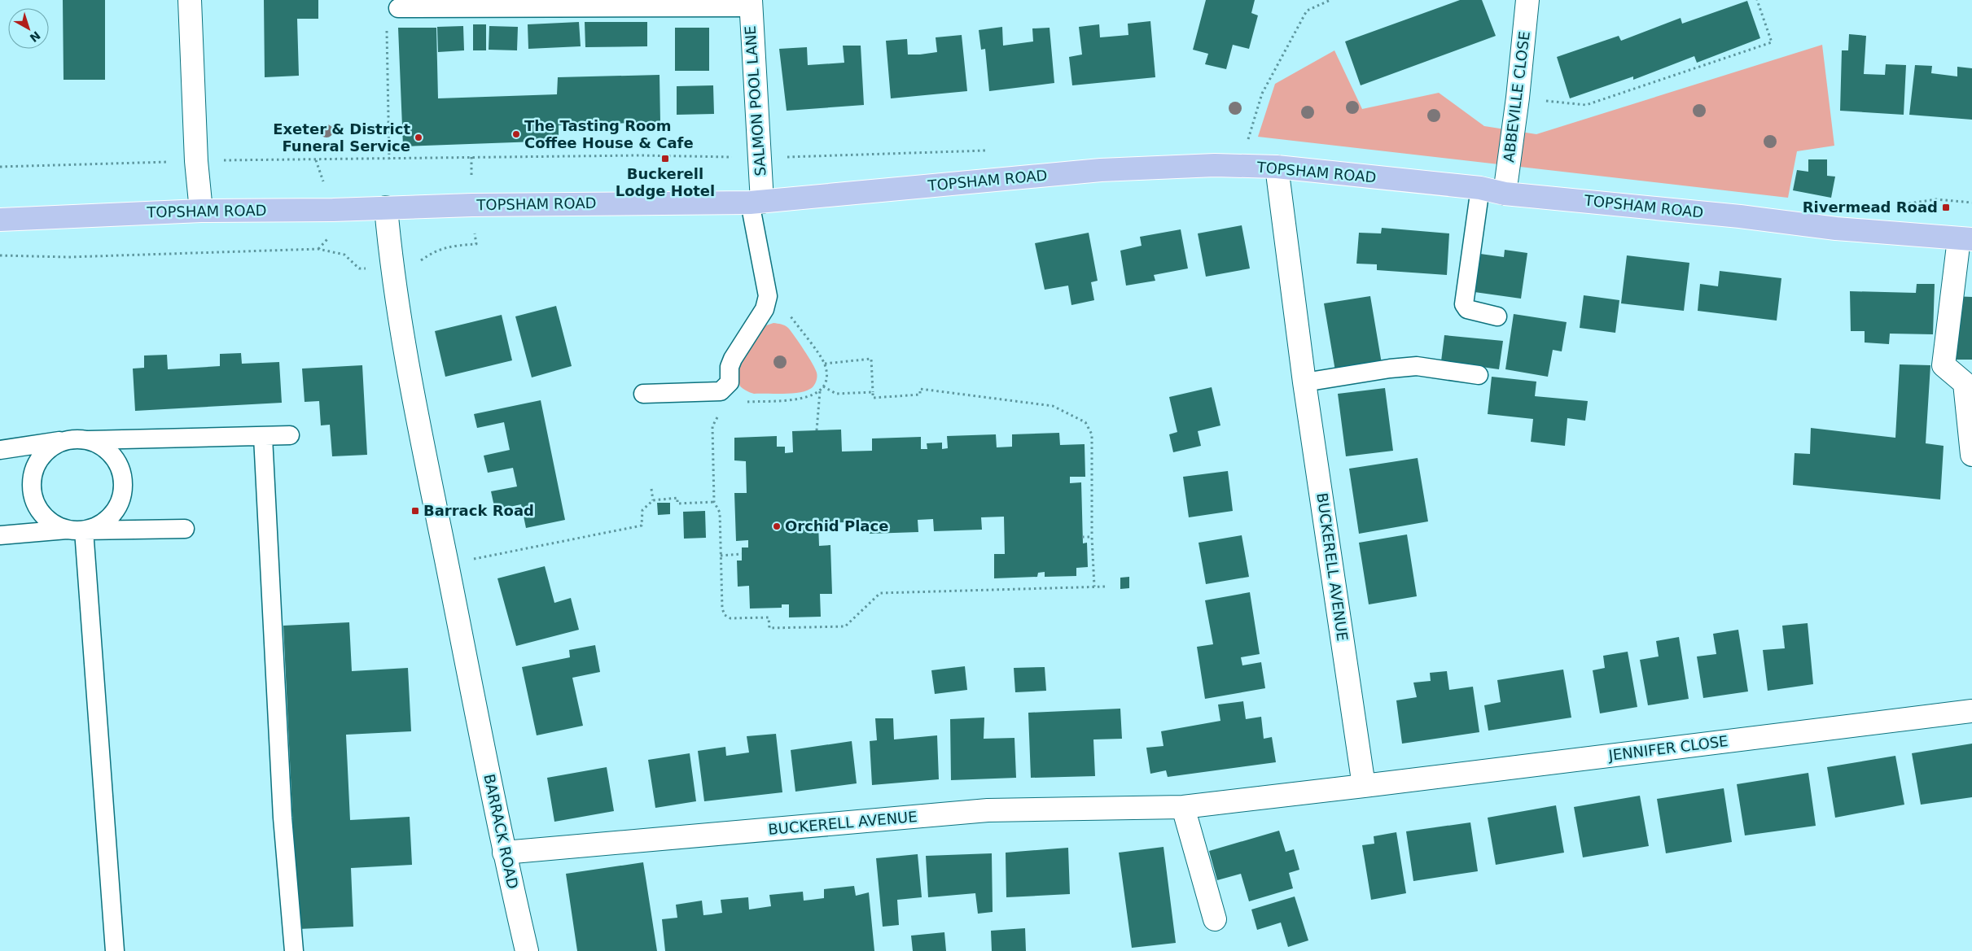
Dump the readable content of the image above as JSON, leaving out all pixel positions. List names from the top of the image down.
{
  "streets": {
    "main road": ["TOPSHAM ROAD"],
    "street": [
      "ABBEVILLE CLOSE",
      "SALMON POOL LANE",
      "BUCKERELL AVENUE",
      "JENNIFER CLOSE",
      "BARRACK ROAD"
    ]
  },
  "crossings": [
    ["ABBEVILLE CLOSE", "TOPSHAM ROAD"],
    ["SALMON POOL LANE", "TOPSHAM ROAD"],
    ["TOPSHAM ROAD", "BUCKERELL AVENUE"],
    ["TOPSHAM ROAD", "BARRACK ROAD"],
    ["BUCKERELL AVENUE", "JENNIFER CLOSE"],
    ["BUCKERELL AVENUE", "BARRACK ROAD"]
  ],
  "places": {
    "other": ["The Tasting Room Coffee House & Cafe", "Exeter & District Funeral Service", "Orchid Place"],
    "transit": ["Buckerell Lodge Hotel", "Rivermead Road", "Barrack Road"]
  },
  "north": "bottom right"
}
